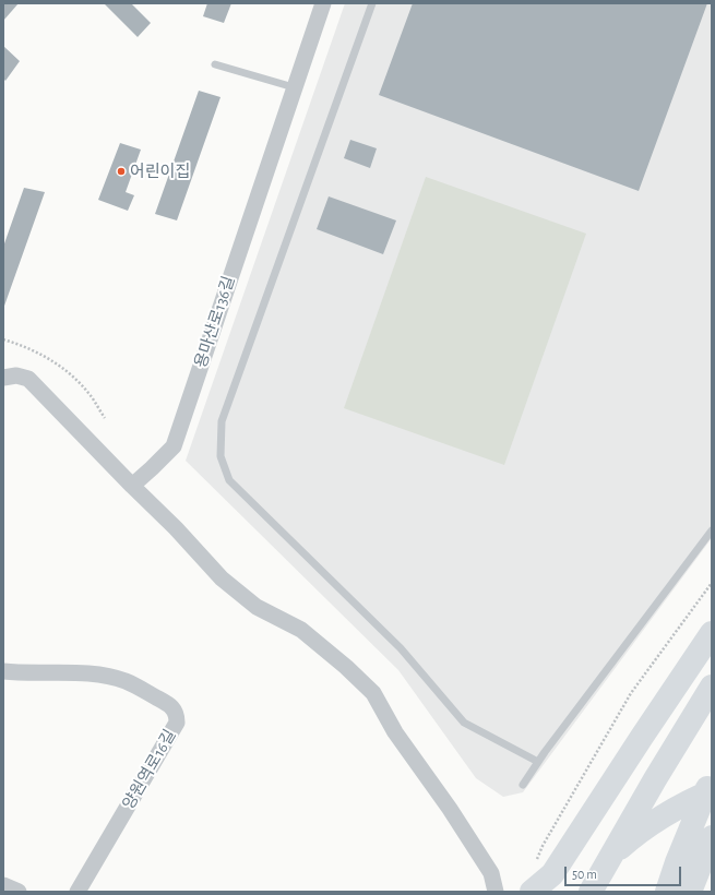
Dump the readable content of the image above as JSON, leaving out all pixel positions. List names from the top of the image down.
{
  "streets": {
    "street": ["용마산로136길", "양원역로16길"]
  },
  "places": ["어린이집"],
  "scale_bar": "50 m"
}
